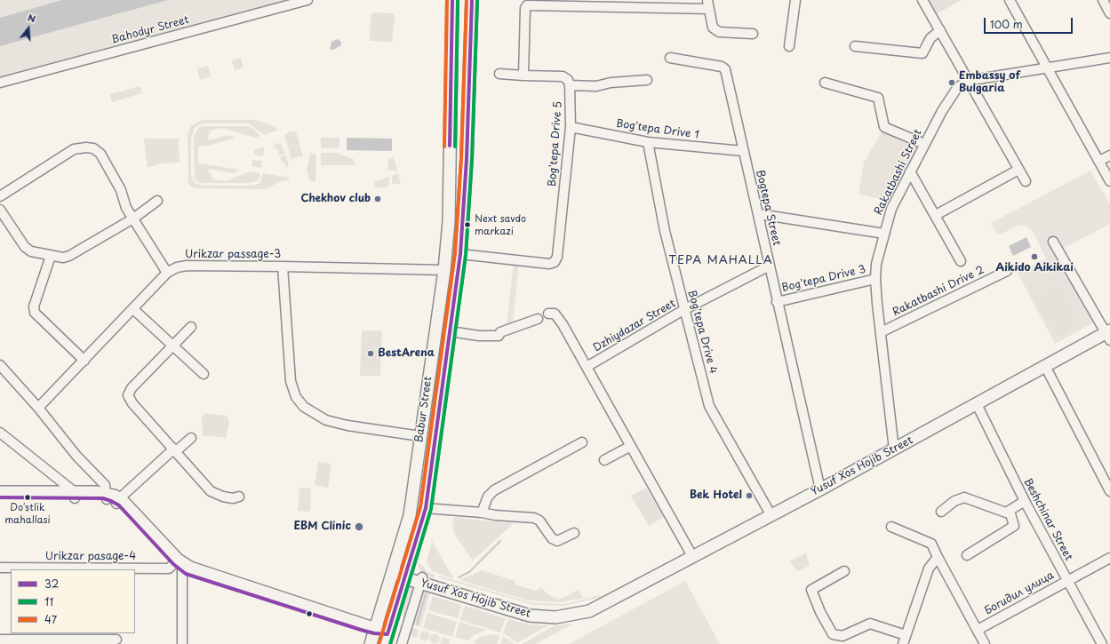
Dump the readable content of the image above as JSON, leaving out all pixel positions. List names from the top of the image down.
{
  "streets": {
    "main road": ["Babur Street", "Yusuf Xos Hojib Street"],
    "street": [
      "Bahodyr Street",
      "Bog'tepa Drive 1",
      "Bog'tepa Drive 5",
      "Rakatbashi Street",
      "Bogtepa Street",
      "Urikzar passage-3",
      "Bog'tepa Drive 3",
      "Rakatbashi Drive 2",
      "Dzhiydazar Street",
      "Bog'tepa Drive 4",
      "Beshchinar Street",
      "Urikzar pasage-4",
      "Богидил улица"
    ]
  },
  "crossings": [
    ["Bog'tepa Drive 1", "Bog'tepa Drive 5"],
    ["Bog'tepa Drive 1", "Bogtepa Street"],
    ["Bog'tepa Drive 1", "Bog'tepa Drive 4"],
    ["Bog'tepa Drive 5", "Babur Street"],
    ["Rakatbashi Street", "Bog'tepa Drive 3"],
    ["Rakatbashi Street", "Rakatbashi Drive 2"],
    ["Rakatbashi Street", "Yusuf Xos Hojib Street"],
    ["Bogtepa Street", "Bog'tepa Drive 3"],
    ["Bogtepa Street", "Dzhiydazar Street"],
    ["Bogtepa Street", "Yusuf Xos Hojib Street"],
    ["Urikzar passage-3", "Babur Street"],
    ["Dzhiydazar Street", "Bog'tepa Drive 4"],
    ["Bog'tepa Drive 4", "Yusuf Xos Hojib Street"],
    ["Babur Street", "Yusuf Xos Hojib Street"],
    ["Yusuf Xos Hojib Street", "Beshchinar Street"],
    ["Beshchinar Street", "Богидил улица"]
  ],
  "districts": ["TEPA MAHALLA"],
  "places": [
    "Embassy of Bulgaria",
    "Chekhov club",
    "Next savdo markazi",
    "Aikido Aikikai",
    "BestArena",
    "Bek Hotel",
    "Do'stlik mahallasi",
    "EBM Clinic"
  ],
  "lines": ["transit line 32", "transit line 11", "transit line 47"],
  "legend": ["32", "11", "47"],
  "scale_bar": "100 m",
  "north": "top"
}
